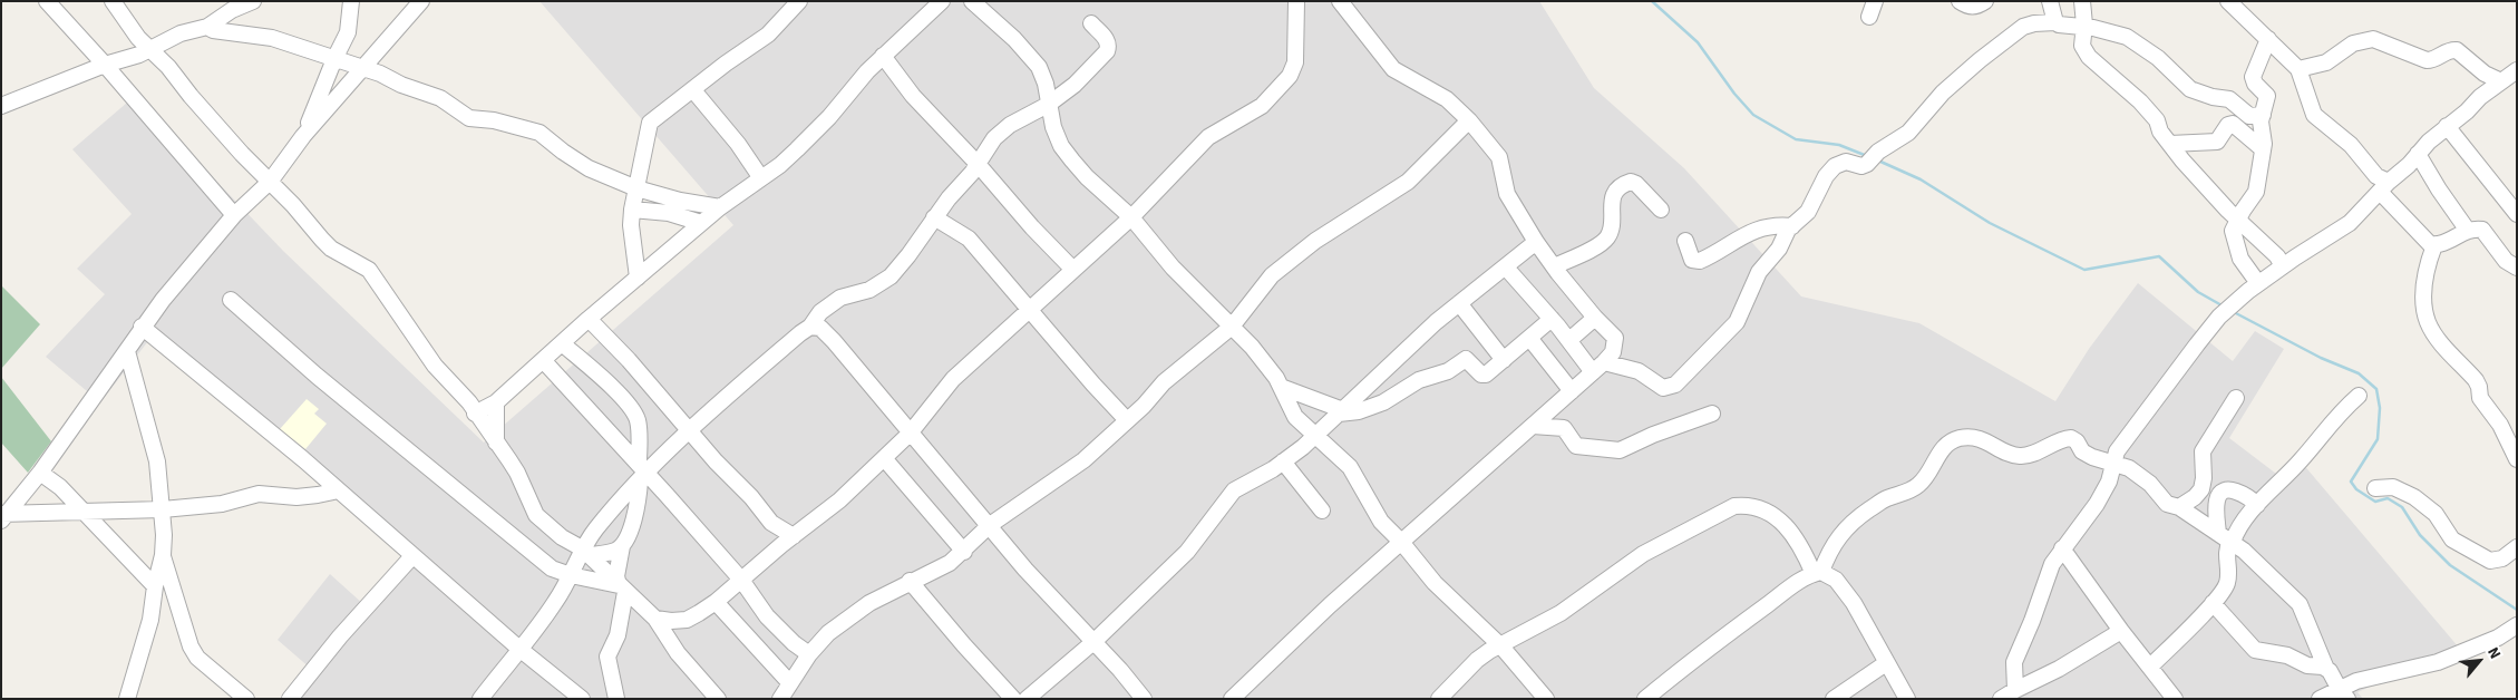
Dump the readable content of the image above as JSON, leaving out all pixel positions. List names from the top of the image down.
{
  "north": "top right"
}
